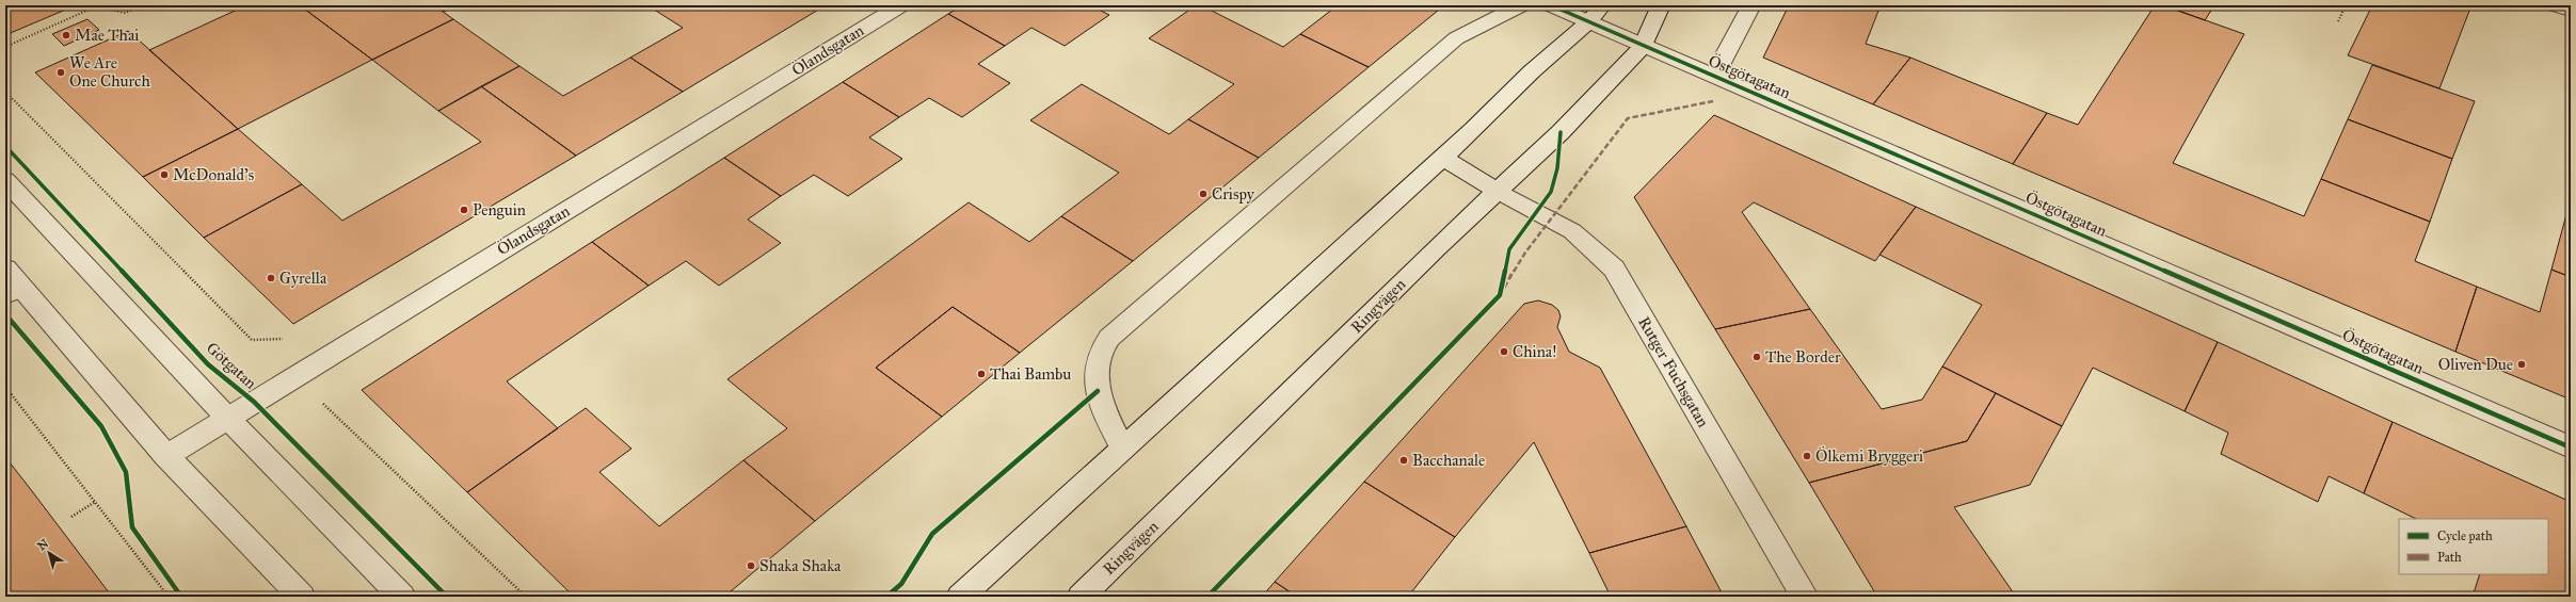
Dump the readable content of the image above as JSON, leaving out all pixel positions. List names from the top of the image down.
{
  "streets": {
    "street": [
      "Ölandsgatan",
      "Östgötagatan",
      "Ringvägen",
      "Rutger Fuchsgatan"
    ],
    "cycle path": ["Götgatan"]
  },
  "crossings": [
    ["Östgötagatan", "Ringvägen"],
    ["Ringvägen", "Rutger Fuchsgatan"]
  ],
  "places": [
    "Mae Thai",
    "We Are One Church",
    "McDonald's",
    "Crispy",
    "Penguin",
    "Gyrella",
    "China!",
    "The Border",
    "Oliven Due",
    "Thai Bambu",
    "Ölkemi Bryggeri",
    "Bacchanale",
    "Shaka Shaka"
  ],
  "legend": ["Cycle path", "Path"],
  "north": "top left"
}
